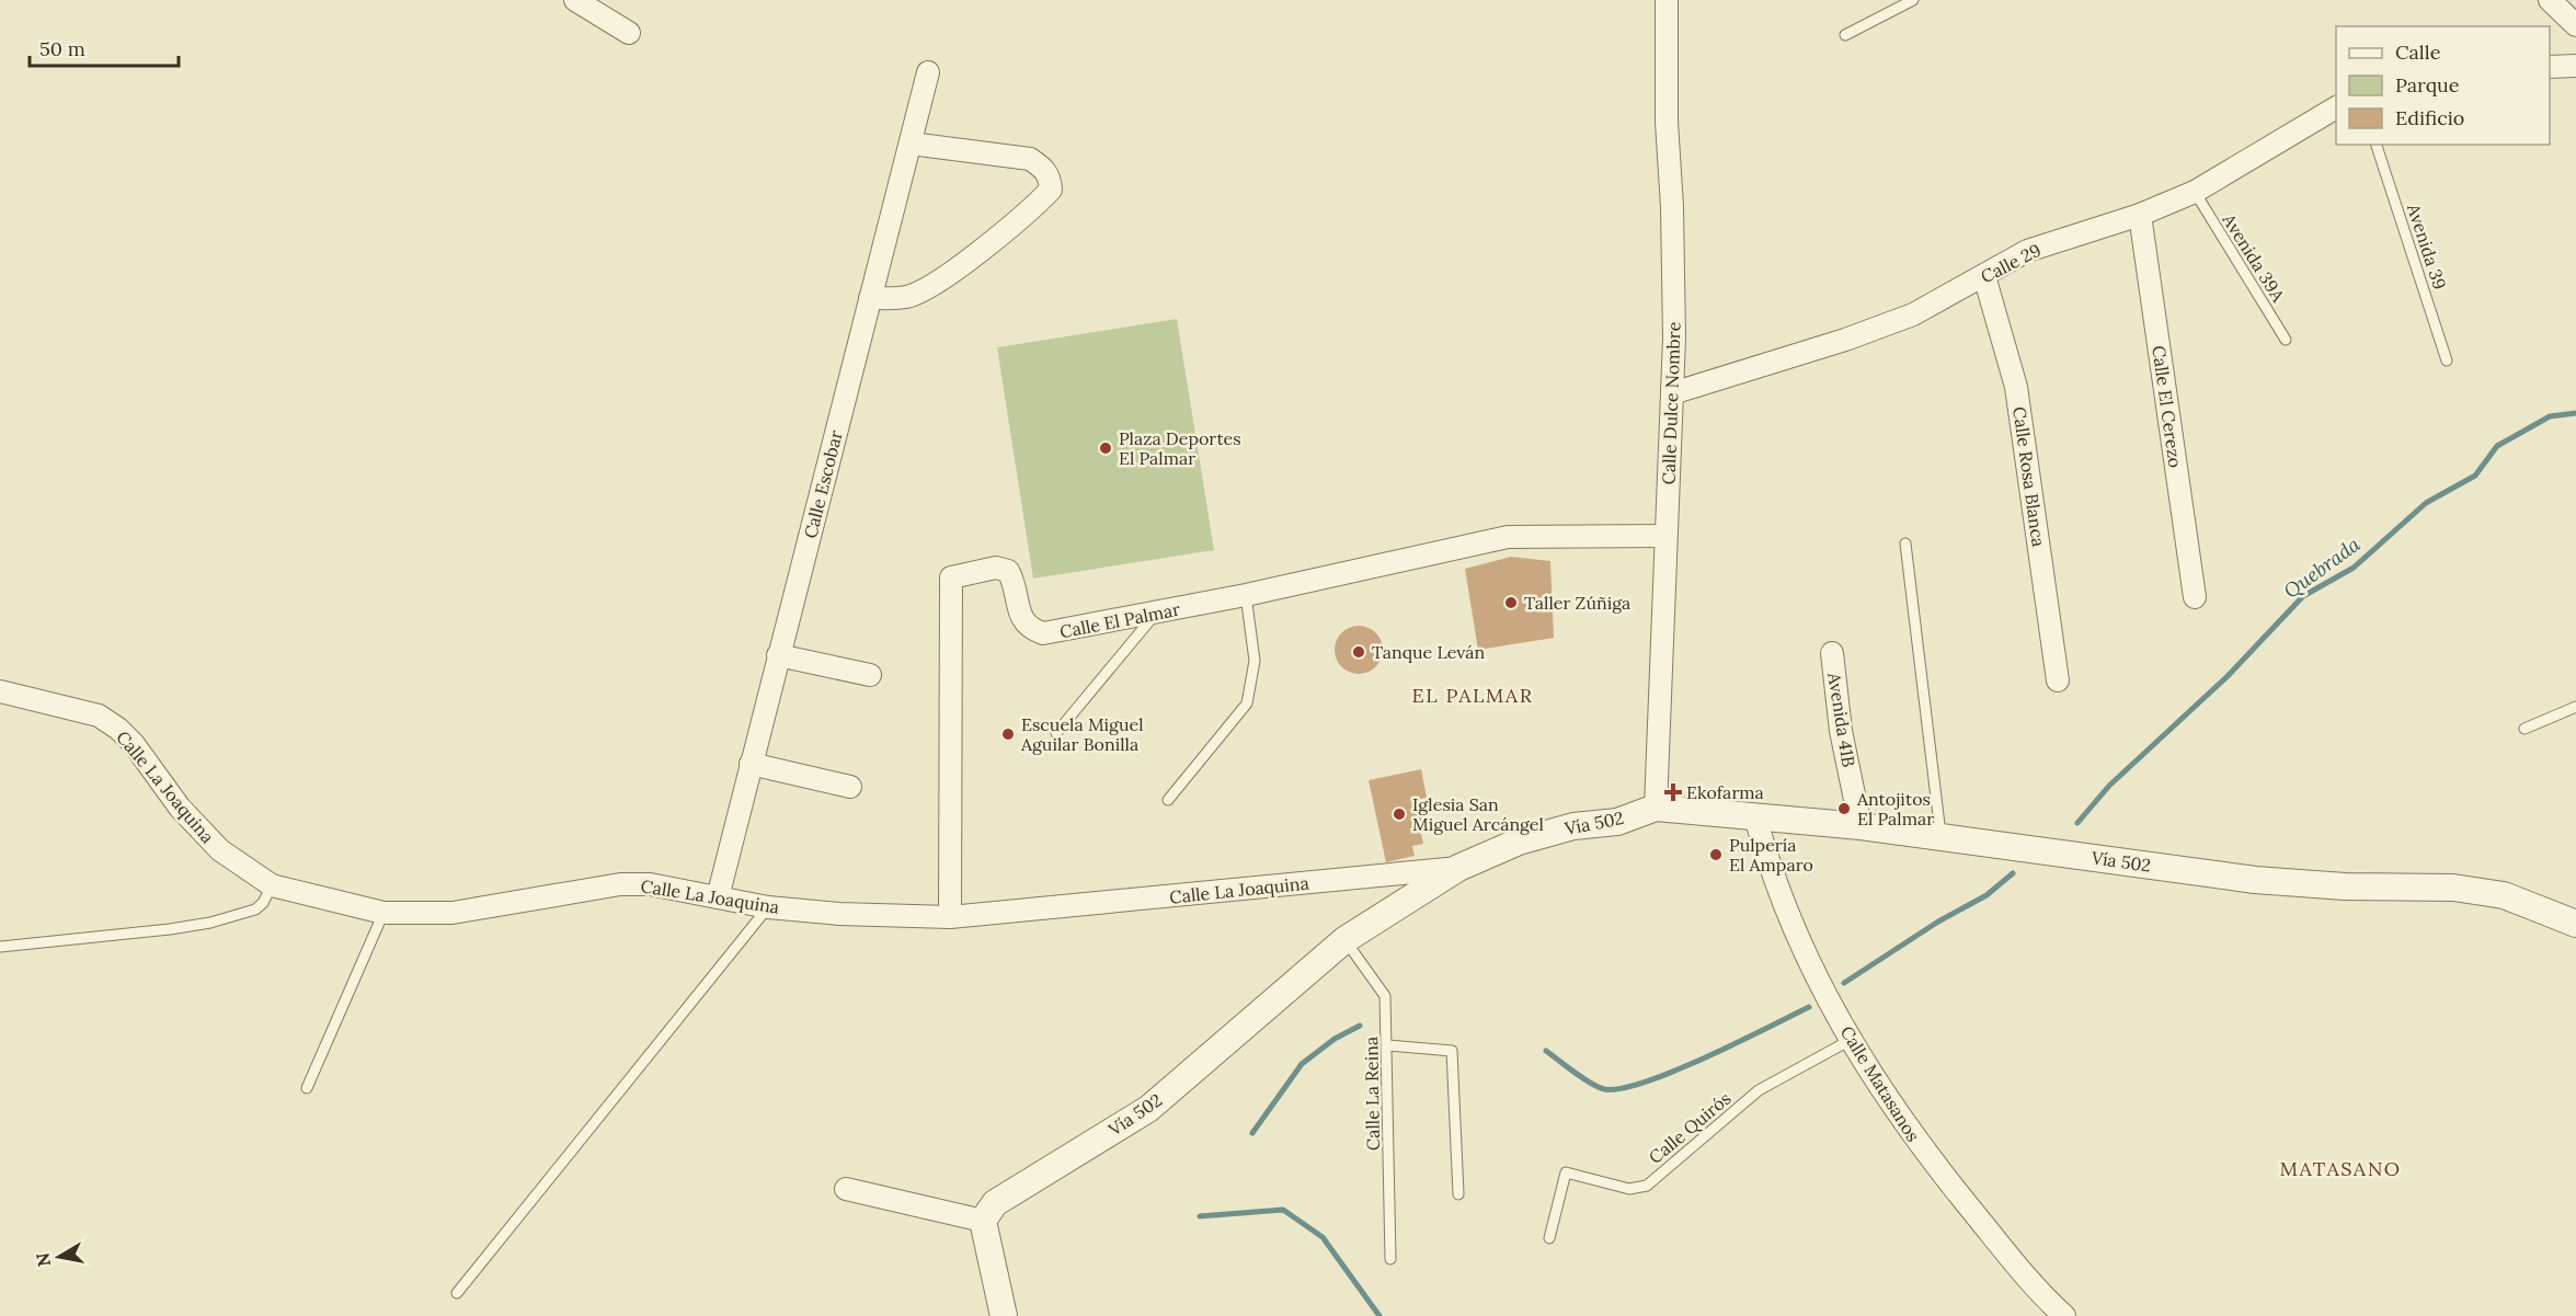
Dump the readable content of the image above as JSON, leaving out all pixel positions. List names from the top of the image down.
{
  "streets": {
    "street": [
      "Calle 29",
      "Calle Dulce Nombre",
      "Calle El Cerezo",
      "Calle Rosa Blanca",
      "Calle Escobar",
      "Calle El Palmar",
      "Avenida 41B",
      "Calle La Joaquina",
      "Vía 502",
      "Calle Matasanos"
    ],
    "lane": [
      "Avenida 39",
      "Avenida 39A",
      "Calle La Reina",
      "Calle Quirós"
    ]
  },
  "crossings": [
    ["Avenida 39A", "Calle 29"],
    ["Calle 29", "Calle Dulce Nombre"],
    ["Calle 29", "Calle El Cerezo"],
    ["Calle 29", "Calle Rosa Blanca"],
    ["Calle Dulce Nombre", "Calle El Palmar"],
    ["Calle Dulce Nombre", "Vía 502"],
    ["Calle Escobar", "Calle La Joaquina"],
    ["Calle El Palmar", "Calle La Joaquina"],
    ["Avenida 41B", "Vía 502"],
    ["Calle La Joaquina", "Vía 502"],
    ["Vía 502", "Calle Matasanos"],
    ["Vía 502", "Calle La Reina"],
    ["Calle Matasanos", "Calle Quirós"]
  ],
  "districts": ["EL PALMAR", "MATASANO"],
  "water": ["Quebrada"],
  "places": {
    "other": [
      "Plaza Deportes El Palmar",
      "Taller Zúñiga",
      "Tanque Leván",
      "Escuela Miguel Aguilar Bonilla",
      "Antojitos El Palmar",
      "Iglesia San Miguel Arcángel",
      "Pulpería El Amparo"
    ],
    "health": ["Ekofarma"]
  },
  "legend": ["Calle", "Parque", "Edificio"],
  "scale_bar": "50 m",
  "north": "left"
}
